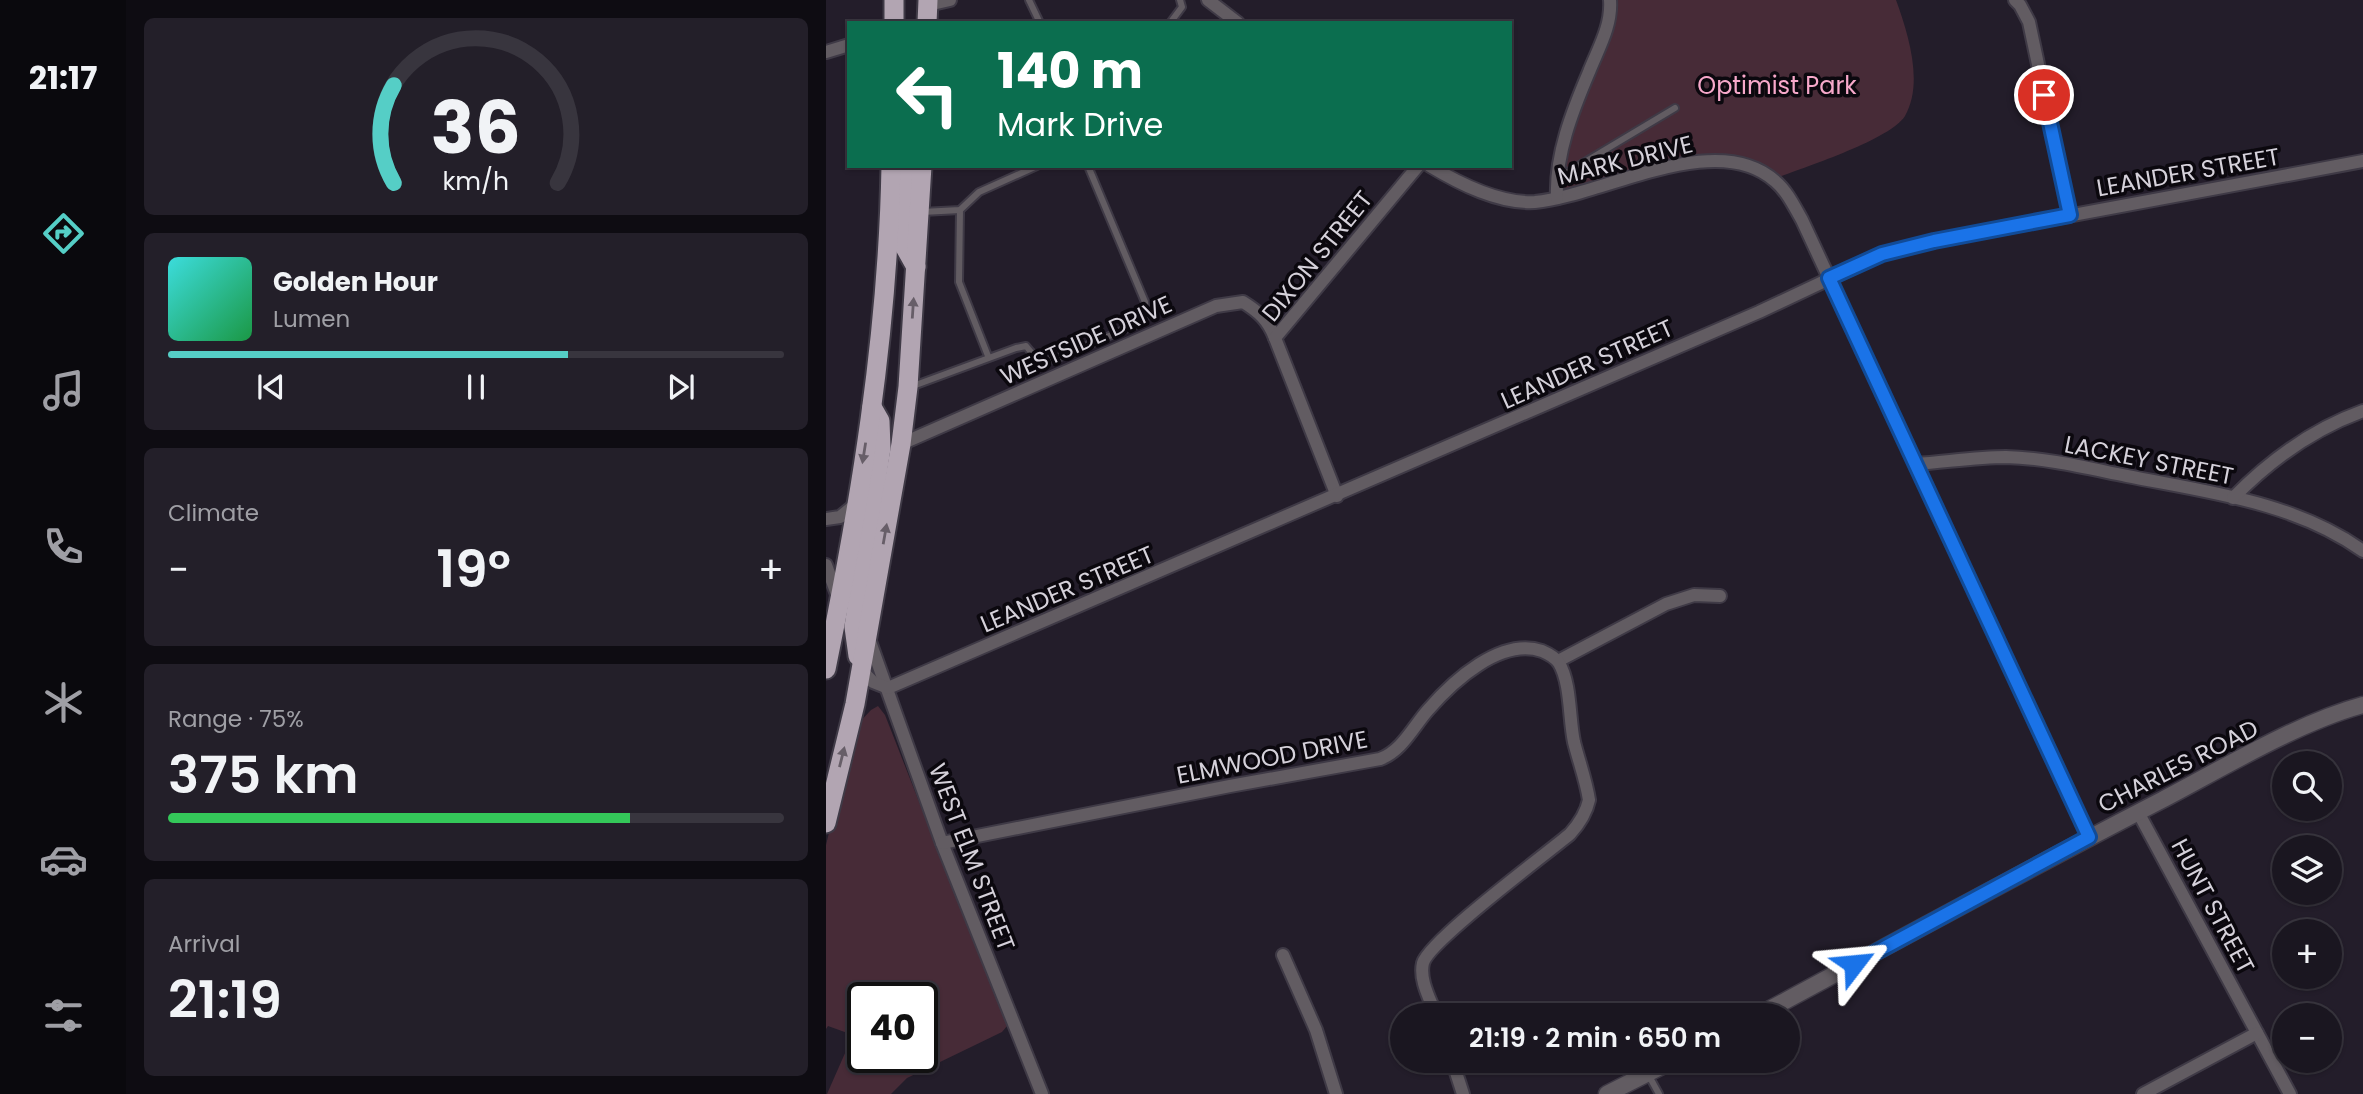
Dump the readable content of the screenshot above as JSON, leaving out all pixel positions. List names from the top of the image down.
{
  "streets": {
    "street": [
      "MARK DRIVE",
      "LEANDER STREET",
      "DIXON STREET",
      "WESTSIDE DRIVE",
      "LACKEY STREET",
      "ELMWOOD DRIVE",
      "CHARLES ROAD",
      "WEST ELM STREET",
      "HUNT STREET"
    ]
  },
  "crossings": [
    ["MARK DRIVE", "LEANDER STREET"],
    ["MARK DRIVE", "LACKEY STREET"],
    ["MARK DRIVE", "CHARLES ROAD"],
    ["LEANDER STREET", "DIXON STREET"],
    ["LEANDER STREET", "WEST ELM STREET"],
    ["DIXON STREET", "WESTSIDE DRIVE"],
    ["ELMWOOD DRIVE", "WEST ELM STREET"],
    ["CHARLES ROAD", "HUNT STREET"]
  ],
  "parks": ["Optimist Park"],
  "page": {
    "tabs": "21:17",
    "turn": ["140 m", "Mark Drive"],
    "song": ["Golden Hour", "Lumen"],
    "tile": [
      "Climate",
      ["Range · 75%", "375 km"],
      ["Arrival", "21:19"]
    ],
    "heat": ["−", "19°", "+"],
    "map_buttons": ["+", "−"],
    "limit": "40",
    "trip": "21:19 · 2 min · 650 m",
    "gauge": ["36", "km/h"]
  }
}
